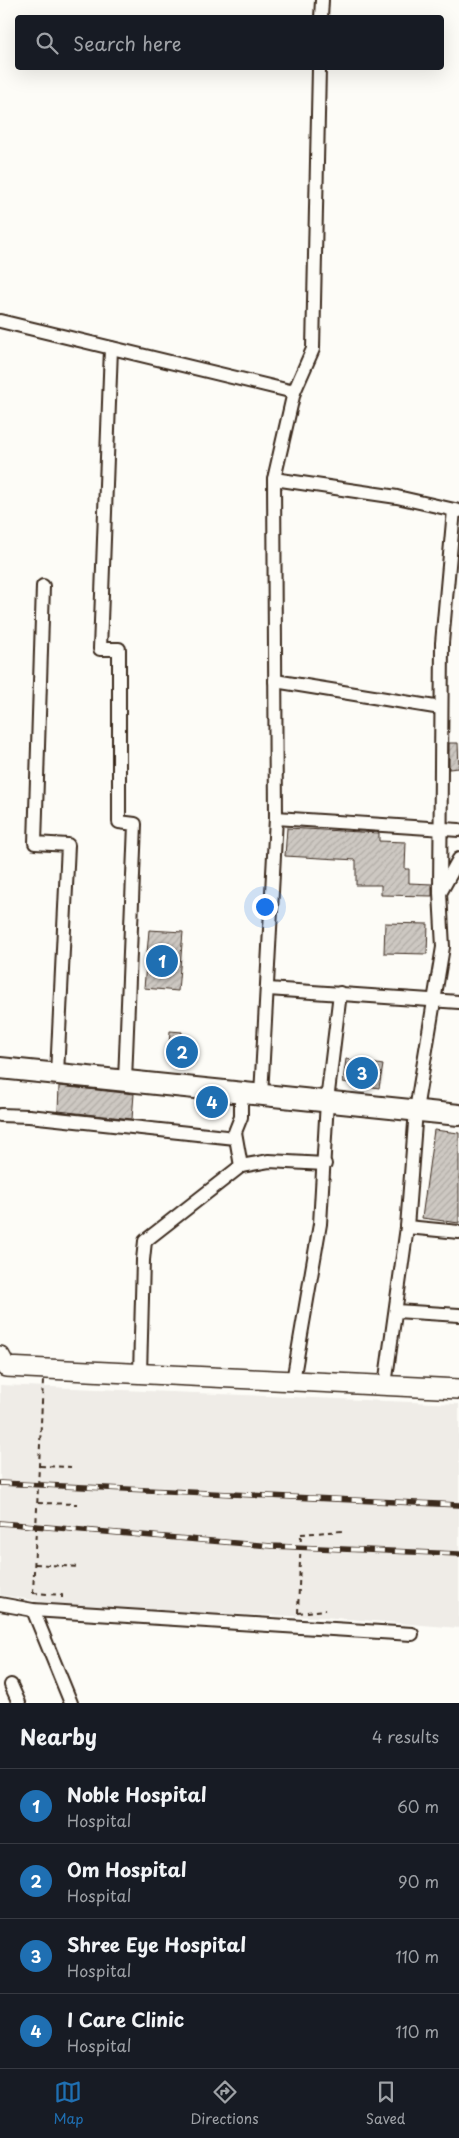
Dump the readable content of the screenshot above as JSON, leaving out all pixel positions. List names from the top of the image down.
{
  "page": {
    "search": "Search here",
    "pins": [
      "1",
      "2",
      "3",
      "4"
    ],
    "heading": ["Nearby", "4 results"],
    "list": [
      {
        "mark": "1",
        "name": "Noble Hospital",
        "note": "Hospital",
        "value": "60 m"
      },
      {
        "mark": "2",
        "name": "Om Hospital",
        "note": "Hospital",
        "value": "90 m"
      },
      {
        "mark": "3",
        "name": "Shree Eye Hospital",
        "note": "Hospital",
        "value": "110 m"
      },
      {
        "mark": "4",
        "name": "I Care Clinic",
        "note": "Hospital",
        "value": "110 m"
      }
    ],
    "nav": ["Map", "Directions", "Saved"]
  }
}
